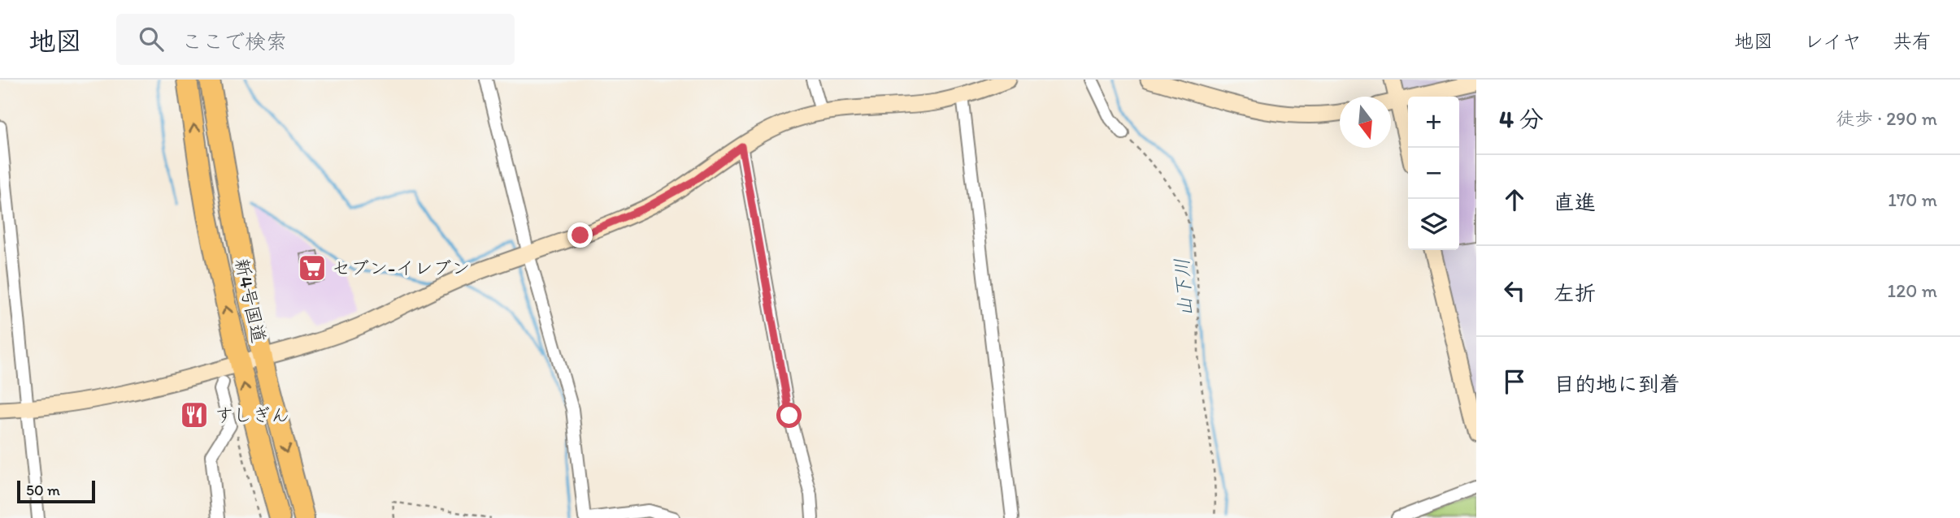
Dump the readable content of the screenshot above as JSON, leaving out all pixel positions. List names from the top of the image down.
{
  "streets": {
    "highway": ["新4号国道"]
  },
  "water": ["山下川"],
  "places": {
    "supermarket": ["セブン-イレブン"],
    "restaurant": ["すしぎん"]
  },
  "scale_bar": "50 m",
  "north": "bottom",
  "page": {
    "header": "地図",
    "search": "ここで検索",
    "nav": ["地図", "レイヤ", "共有"],
    "heading": ["4 分", "徒歩 · 290 m"],
    "map_buttons": ["+", "−"],
    "list": [
      ["直進", "170 m"],
      ["左折", "120 m"],
      "目的地に到着"
    ],
    "scale": "50 m"
  }
}
